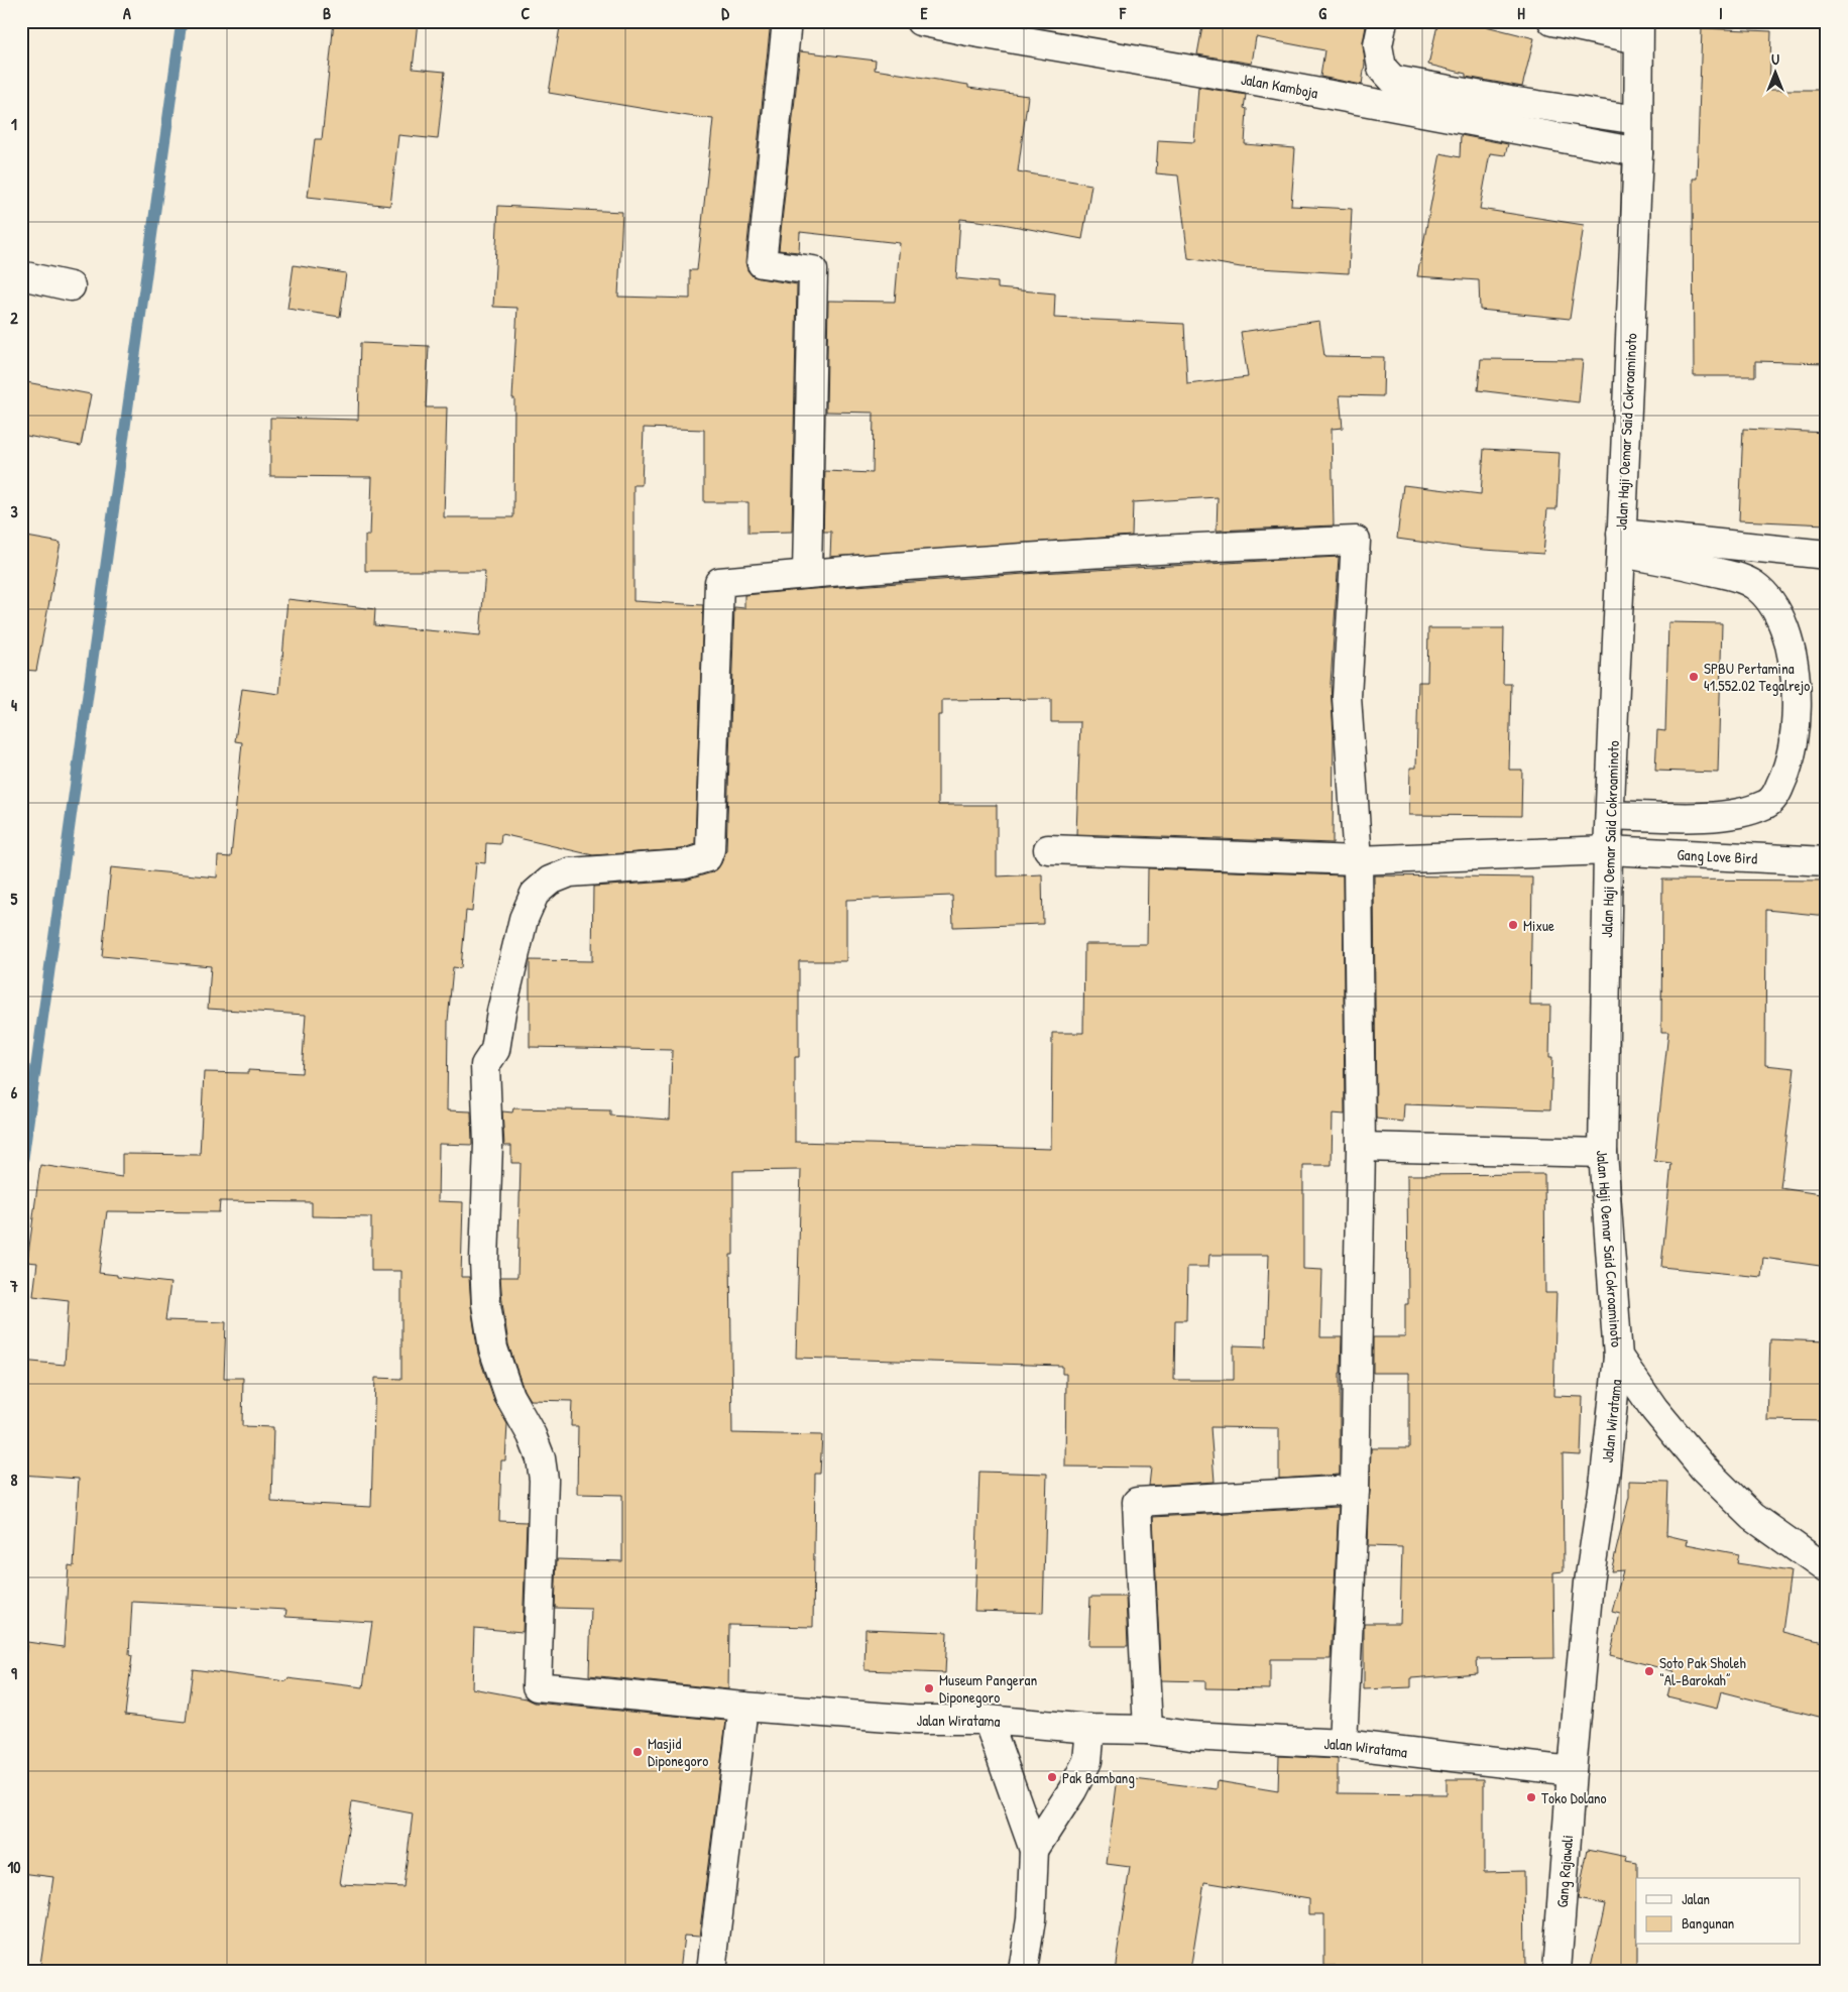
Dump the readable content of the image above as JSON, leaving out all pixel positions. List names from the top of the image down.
{
  "streets": {
    "street": [
      "Jalan Kamboja",
      "Jalan Haji Oemar Said Cokroaminoto",
      "Gang Love Bird",
      "Jalan Wiratama",
      "Gang Rajawali"
    ]
  },
  "crossings": [
    ["Jalan Kamboja", "Jalan Haji Oemar Said Cokroaminoto"],
    ["Jalan Haji Oemar Said Cokroaminoto", "Gang Love Bird"],
    ["Jalan Haji Oemar Said Cokroaminoto", "Jalan Wiratama"],
    ["Jalan Wiratama", "Gang Rajawali"]
  ],
  "places": [
    "SPBU Pertamina 41.552.02 Tegalrejo",
    "Mixue",
    "Soto Pak Sholeh “Al-Barokah”",
    "Museum Pangeran Diponegoro",
    "Masjid Diponegoro",
    "Pak Bambang",
    "Toko Dolano"
  ],
  "legend": ["Jalan", "Bangunan"],
  "north": "top",
  "grid": {
    "columns": [
      "A",
      "B",
      "C",
      "D",
      "E",
      "F",
      "G",
      "H",
      "I"
    ],
    "rows": [
      "1",
      "2",
      "3",
      "4",
      "5",
      "6",
      "7",
      "8",
      "9",
      "10"
    ]
  }
}
